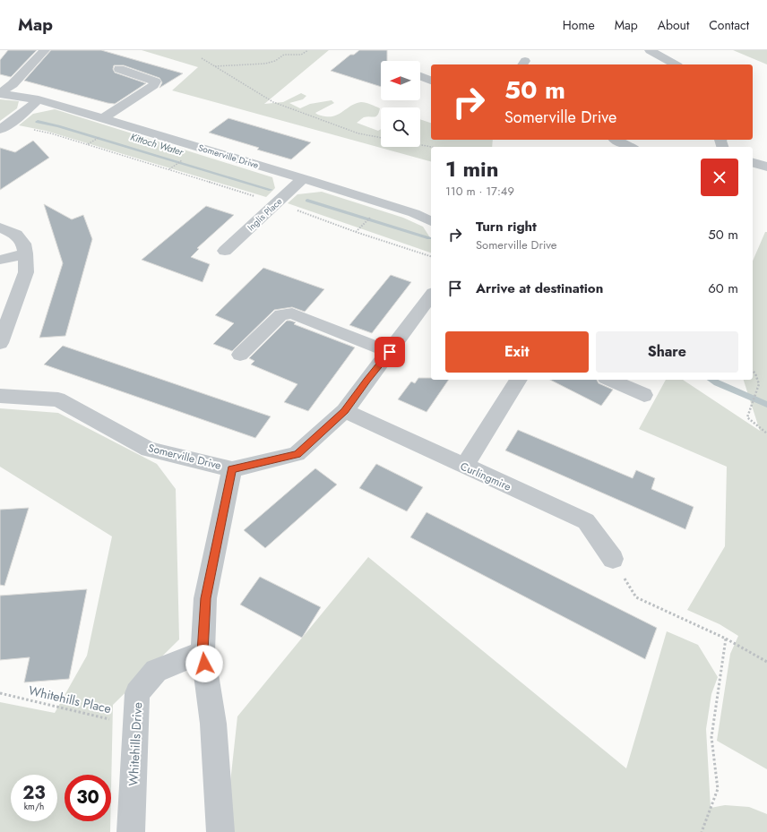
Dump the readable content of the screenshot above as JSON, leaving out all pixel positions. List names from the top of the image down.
{
  "streets": {
    "street": [
      "Somerville Drive",
      "Inglis Place",
      "Curlingmire",
      "Whitehills Drive"
    ],
    "path": ["Whitehills Place"]
  },
  "crossings": [
    ["Somerville Drive", "Inglis Place"],
    ["Somerville Drive", "Curlingmire"],
    ["Whitehills Place", "Whitehills Drive"]
  ],
  "water": ["Kittoch Water"],
  "north": "left",
  "page": {
    "header": "Map",
    "nav": [
      "Home",
      "Map",
      "About",
      "Contact"
    ],
    "turn": ["50 m", "Somerville Drive"],
    "heading": ["1 min", "110 m · 17:49"],
    "list": [
      {
        "name": "Turn right",
        "note": "Somerville Drive",
        "value": "50 m"
      },
      {
        "name": "Arrive at destination",
        "value": "60 m"
      }
    ],
    "buttons": ["Exit", "Share"],
    "speed": "23 km/h",
    "limit": "30"
  }
}
